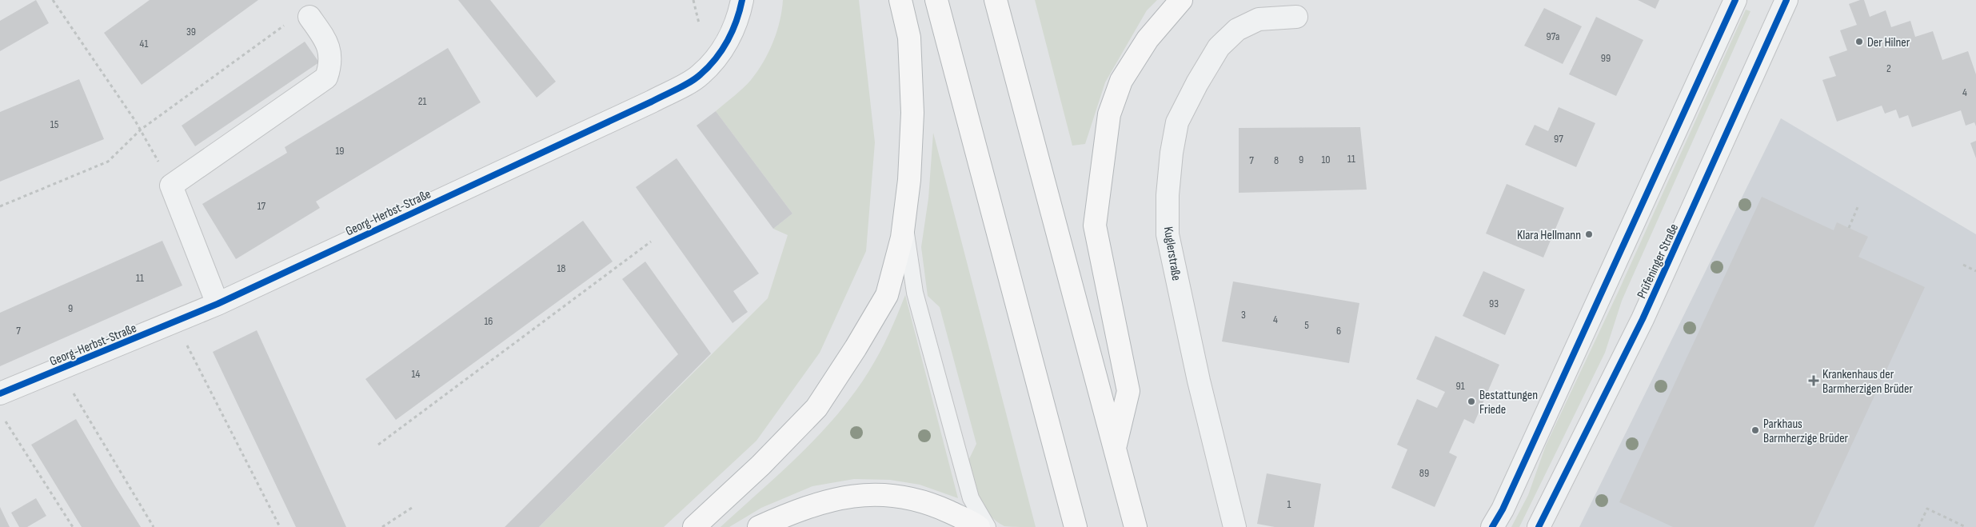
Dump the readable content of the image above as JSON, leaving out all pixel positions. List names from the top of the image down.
{
  "streets": {
    "street": ["Georg-Herbst-Straße", "Kuglerstraße", "Prüfeninger Straße"]
  },
  "places": {
    "other": [
      "Der Hilner",
      "Klara Hellmann",
      "Bestattungen Friede",
      "Parkhaus Barmherzige Brüder"
    ],
    "health": ["Krankenhaus der Barmherzigen Brüder"]
  },
  "house_numbers": [
    "39",
    "97a",
    "41",
    "99",
    "2",
    "4",
    "21",
    "15",
    "97",
    "19",
    "11",
    "9",
    "10",
    "7",
    "8",
    "17",
    "18",
    "11",
    "93",
    "9",
    "3",
    "4",
    "16",
    "5",
    "7",
    "6",
    "14",
    "91",
    "89",
    "1"
  ]
}
